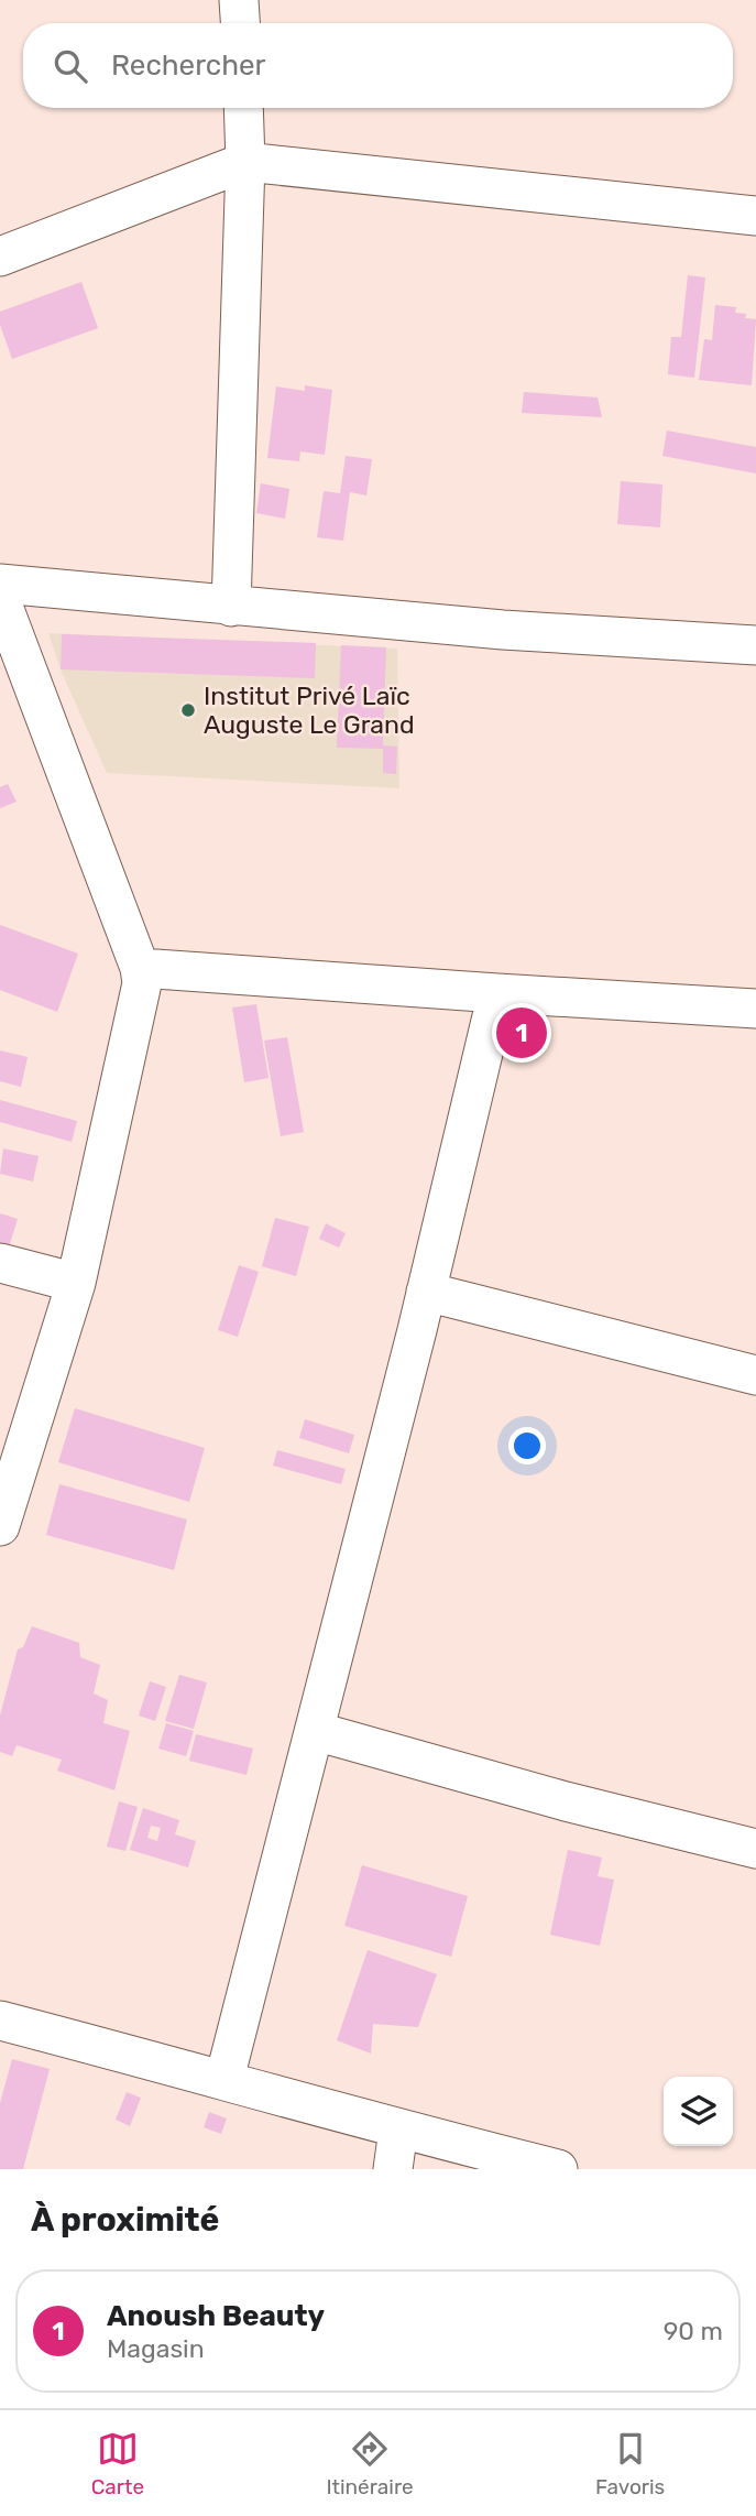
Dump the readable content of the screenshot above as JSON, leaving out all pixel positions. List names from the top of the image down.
{
  "places": ["Institut Privé Laïc Auguste Le Grand"],
  "page": {
    "search": "Rechercher",
    "pins": "1",
    "heading": "À proximité",
    "list": [
      {
        "mark": "1",
        "name": "Anoush Beauty",
        "note": "Magasin",
        "value": "90 m"
      }
    ],
    "nav": ["Carte", "Itinéraire", "Favoris"]
  }
}
